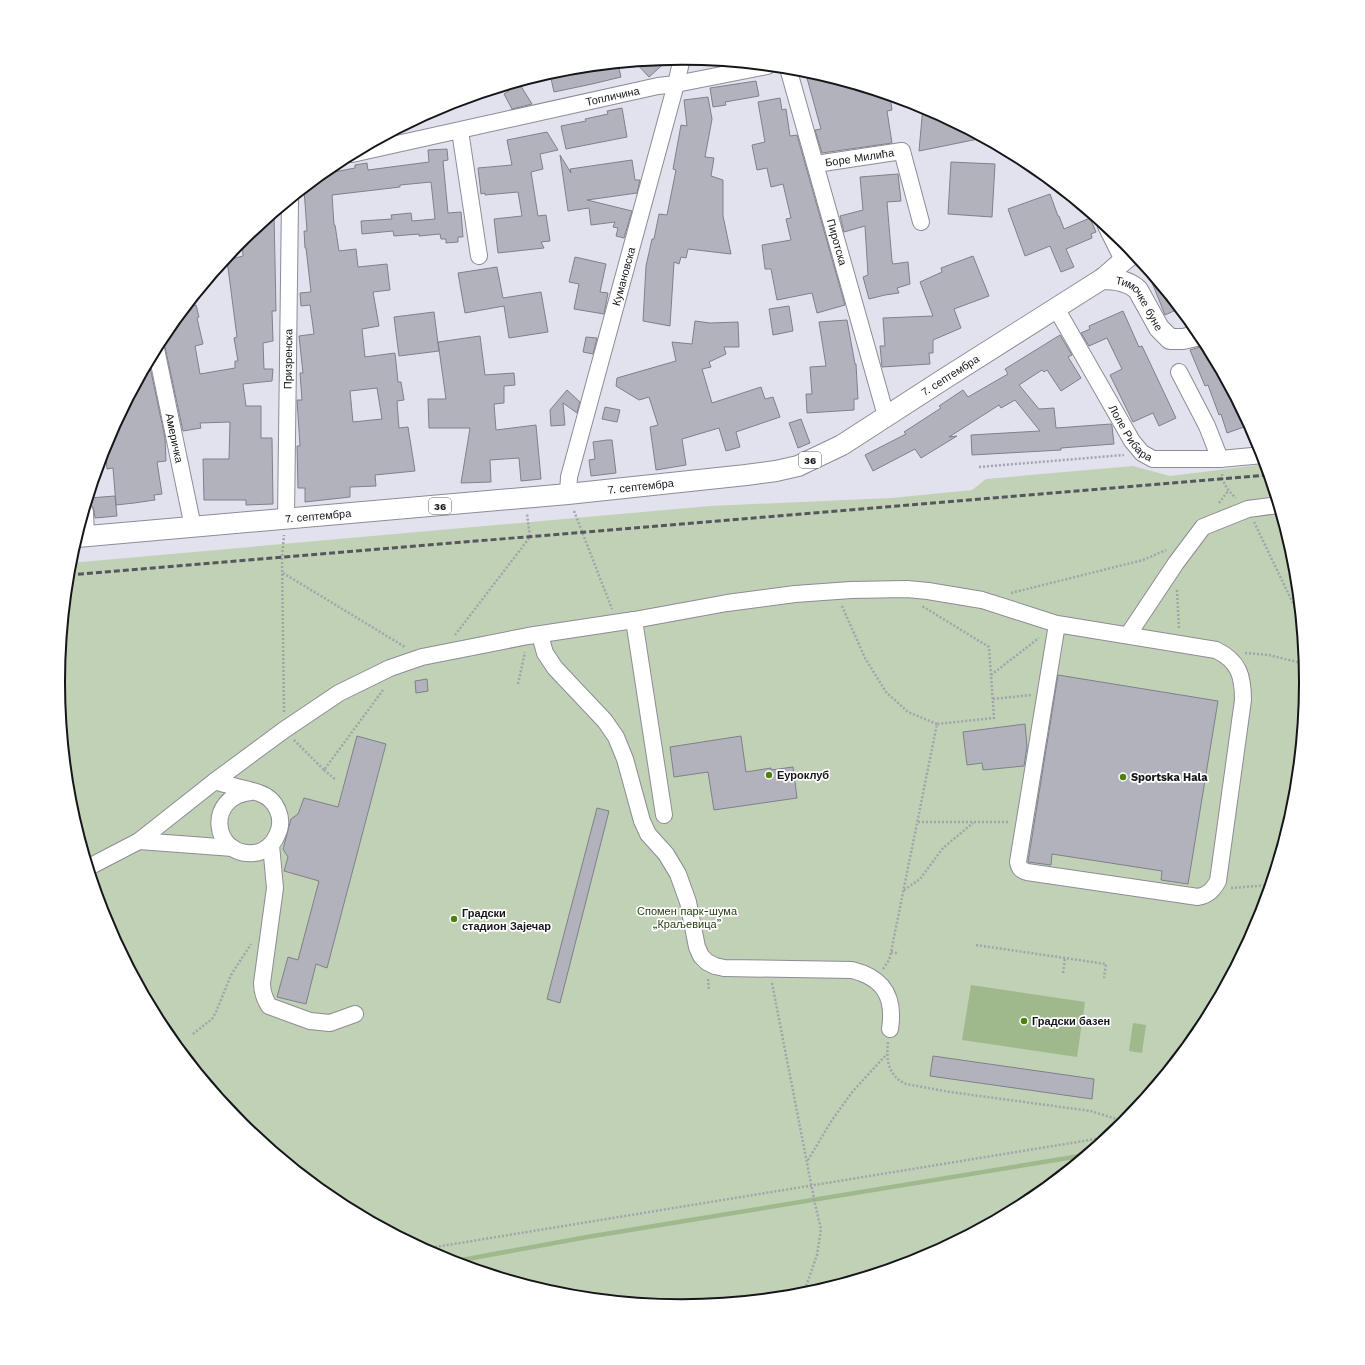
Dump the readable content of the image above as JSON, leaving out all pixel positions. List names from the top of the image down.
{
  "streets": {
    "main road": ["Тимочке буне", "7. септембра", "36"],
    "street": [
      "Топличина",
      "Боре Милића",
      "Пиротска",
      "Кумановска",
      "Призренска",
      "Лоле Рибара",
      "Америчка"
    ]
  },
  "crossings": [
    ["Топличина", "Кумановска"],
    ["Боре Милића", "Пиротска"],
    ["Пиротска", "7. септембра"],
    ["Кумановска", "7. септембра"],
    ["Тимочке буне", "7. септембра"],
    ["Призренска", "7. септембра"],
    ["7. септембра", "Лоле Рибара"],
    ["7. септембра", "Америчка"]
  ],
  "parks": ["Спомен парк-шума „Краљевица”"],
  "places": [
    "Еуроклуб",
    "Sportska Hala",
    "Градски стадион Зајечар",
    "Градски базен"
  ]
}
